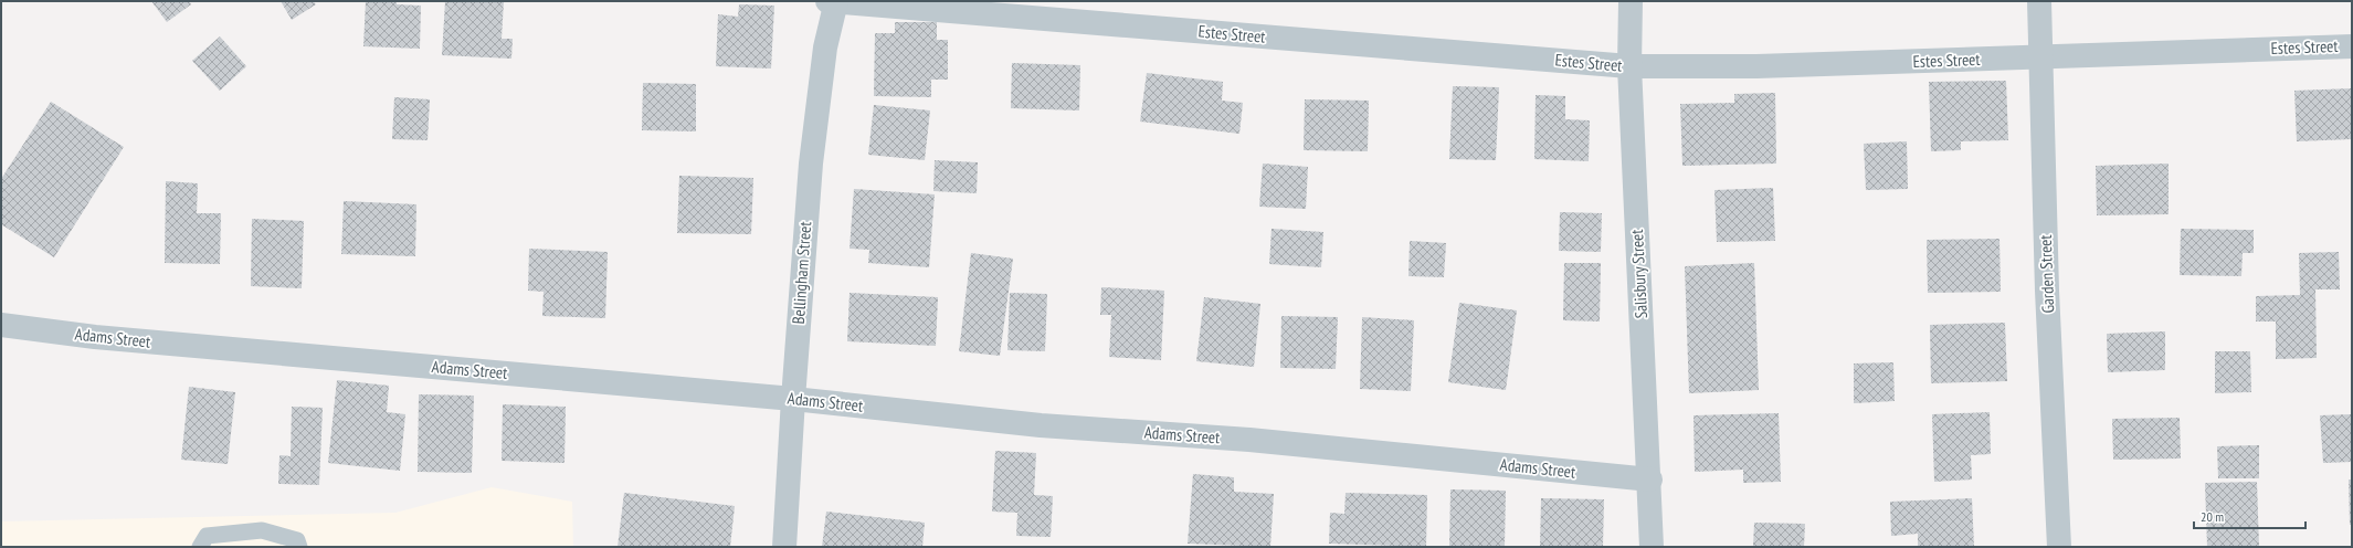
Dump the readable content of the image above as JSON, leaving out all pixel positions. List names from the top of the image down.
{
  "streets": {
    "street": [
      "Estes Street",
      "Bellingham Street",
      "Salisbury Street",
      "Garden Street",
      "Adams Street"
    ]
  },
  "crossings": [
    ["Estes Street", "Bellingham Street"],
    ["Estes Street", "Salisbury Street"],
    ["Estes Street", "Garden Street"],
    ["Bellingham Street", "Adams Street"],
    ["Salisbury Street", "Adams Street"]
  ],
  "scale_bar": "20 m"
}
